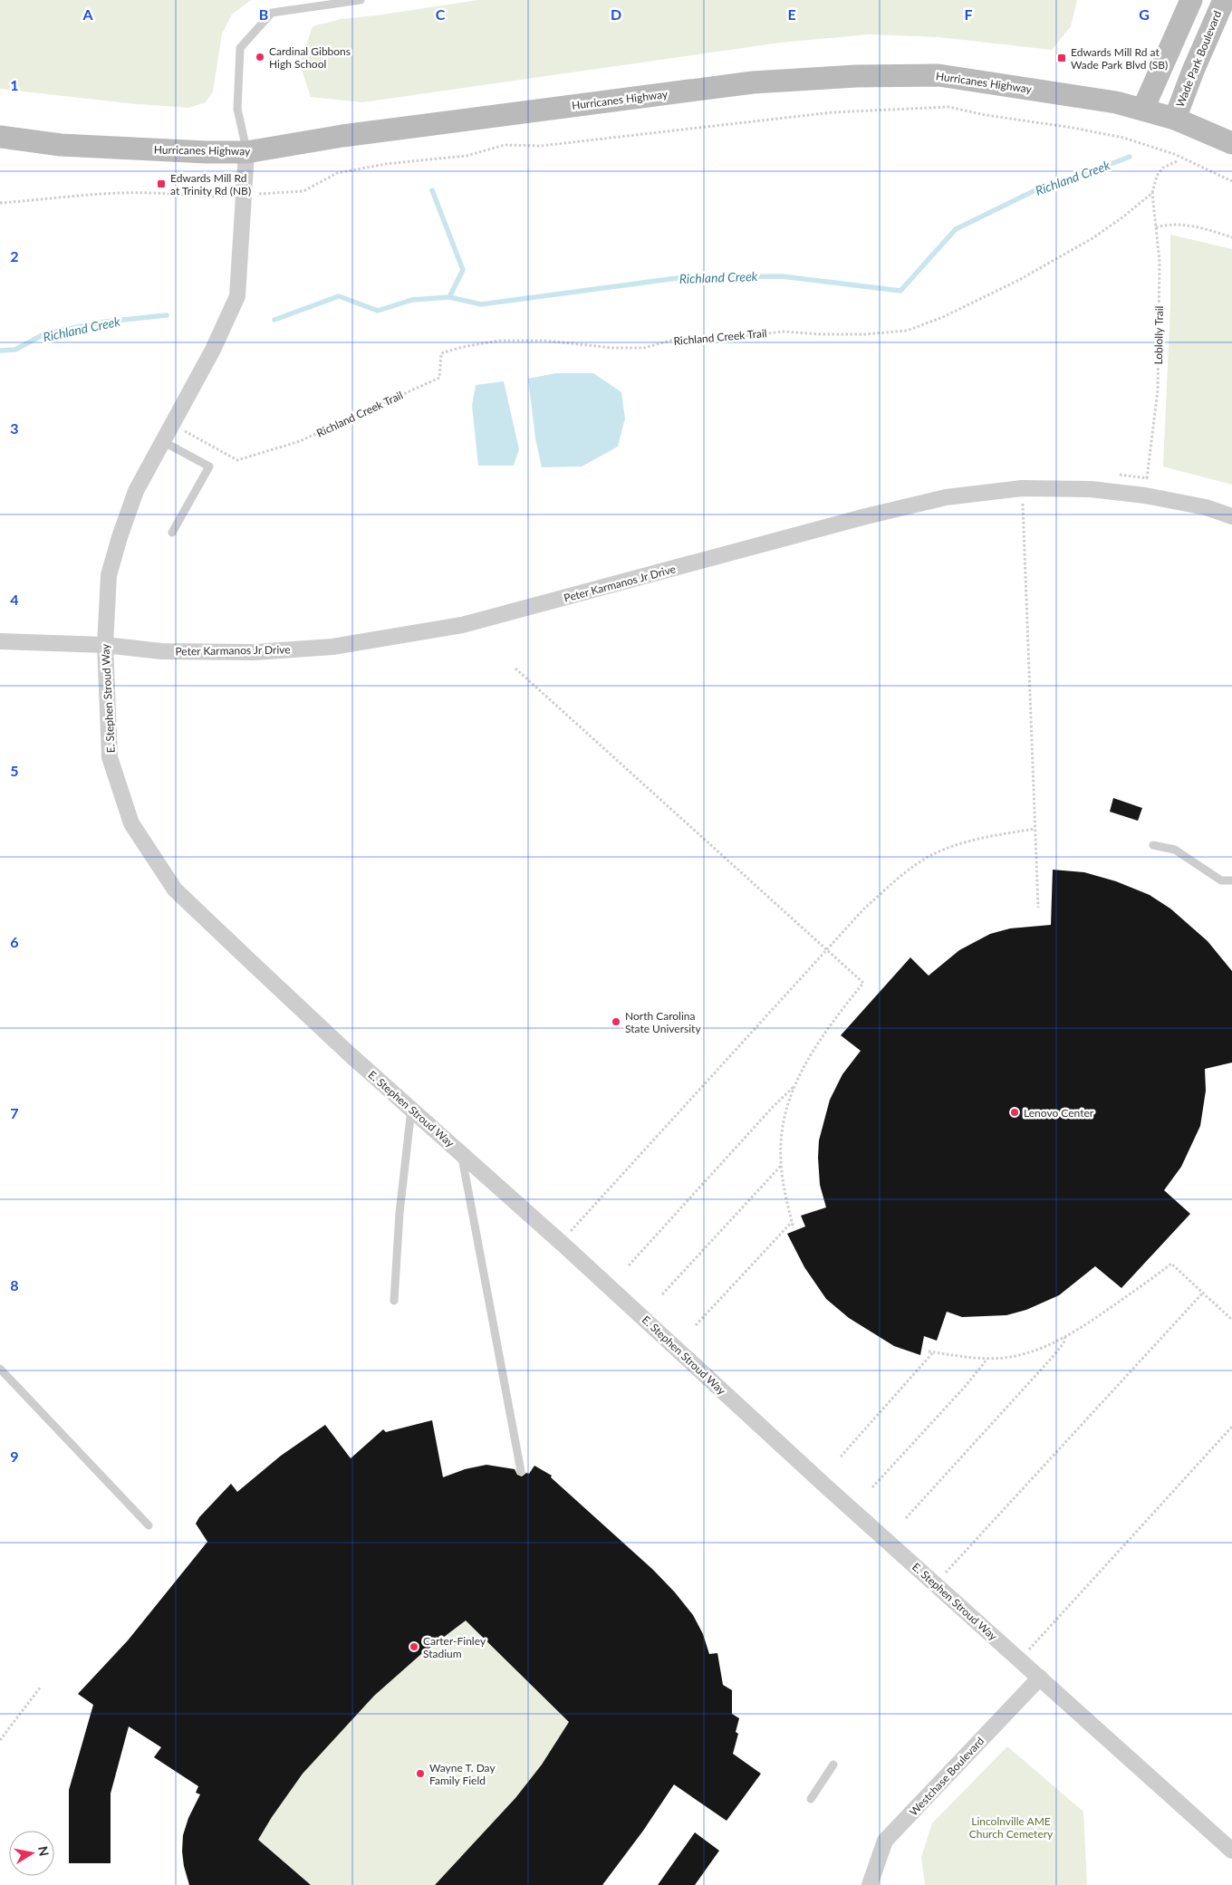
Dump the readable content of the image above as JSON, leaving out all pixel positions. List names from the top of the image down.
{
  "streets": {
    "main road": ["Wade Park Boulevard", "Hurricanes Highway"],
    "street": ["Peter Karmanos Jr Drive", "E. Stephen Stroud Way", "Westchase Boulevard"],
    "path": ["Loblolly Trail", "Richland Creek Trail"]
  },
  "crossings": [
    ["Wade Park Boulevard", "Hurricanes Highway"],
    ["Hurricanes Highway", "E. Stephen Stroud Way"],
    ["Loblolly Trail", "Richland Creek Trail"],
    ["Peter Karmanos Jr Drive", "E. Stephen Stroud Way"],
    ["E. Stephen Stroud Way", "Westchase Boulevard"]
  ],
  "water": ["Richland Creek"],
  "parks": ["Lincolnville AME Church Cemetery"],
  "places": {
    "other": [
      "Cardinal Gibbons High School",
      "North Carolina State University",
      "Lenovo Center",
      "Carter-Finley Stadium",
      "Wayne T. Day Family Field"
    ],
    "transit": ["Edwards Mill Rd at Wade Park Blvd (SB)", "Edwards Mill Rd at Trinity Rd (NB)"]
  },
  "north": "right",
  "grid": {
    "columns": [
      "A",
      "B",
      "C",
      "D",
      "E",
      "F",
      "G"
    ],
    "rows": [
      "1",
      "2",
      "3",
      "4",
      "5",
      "6",
      "7",
      "8",
      "9"
    ]
  }
}
